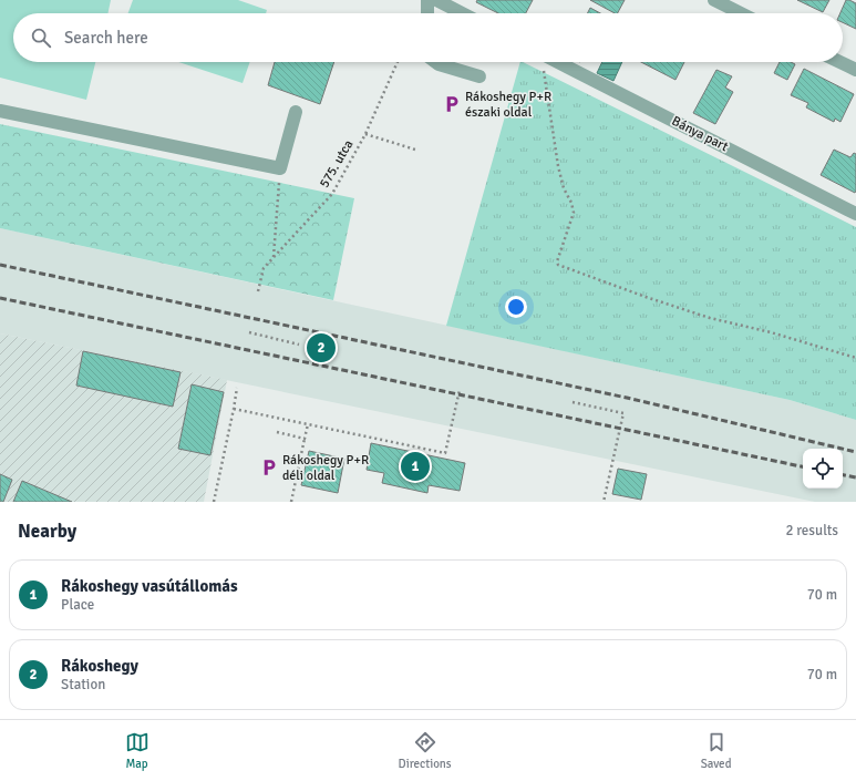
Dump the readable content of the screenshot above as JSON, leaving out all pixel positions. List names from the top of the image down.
{
  "streets": {
    "street": ["Bánya part"],
    "path": ["575. utca"]
  },
  "places": {
    "parking": ["Rákoshegy P+R északi oldal", "Rákoshegy P+R déli oldal"]
  },
  "page": {
    "search": "Search here",
    "pins": ["2", "1"],
    "heading": ["Nearby", "2 results"],
    "list": [
      {
        "mark": "1",
        "name": "Rákoshegy vasútállomás",
        "note": "Place",
        "value": "70 m"
      },
      {
        "mark": "2",
        "name": "Rákoshegy",
        "note": "Station",
        "value": "70 m"
      }
    ],
    "nav": ["Map", "Directions", "Saved"]
  }
}
